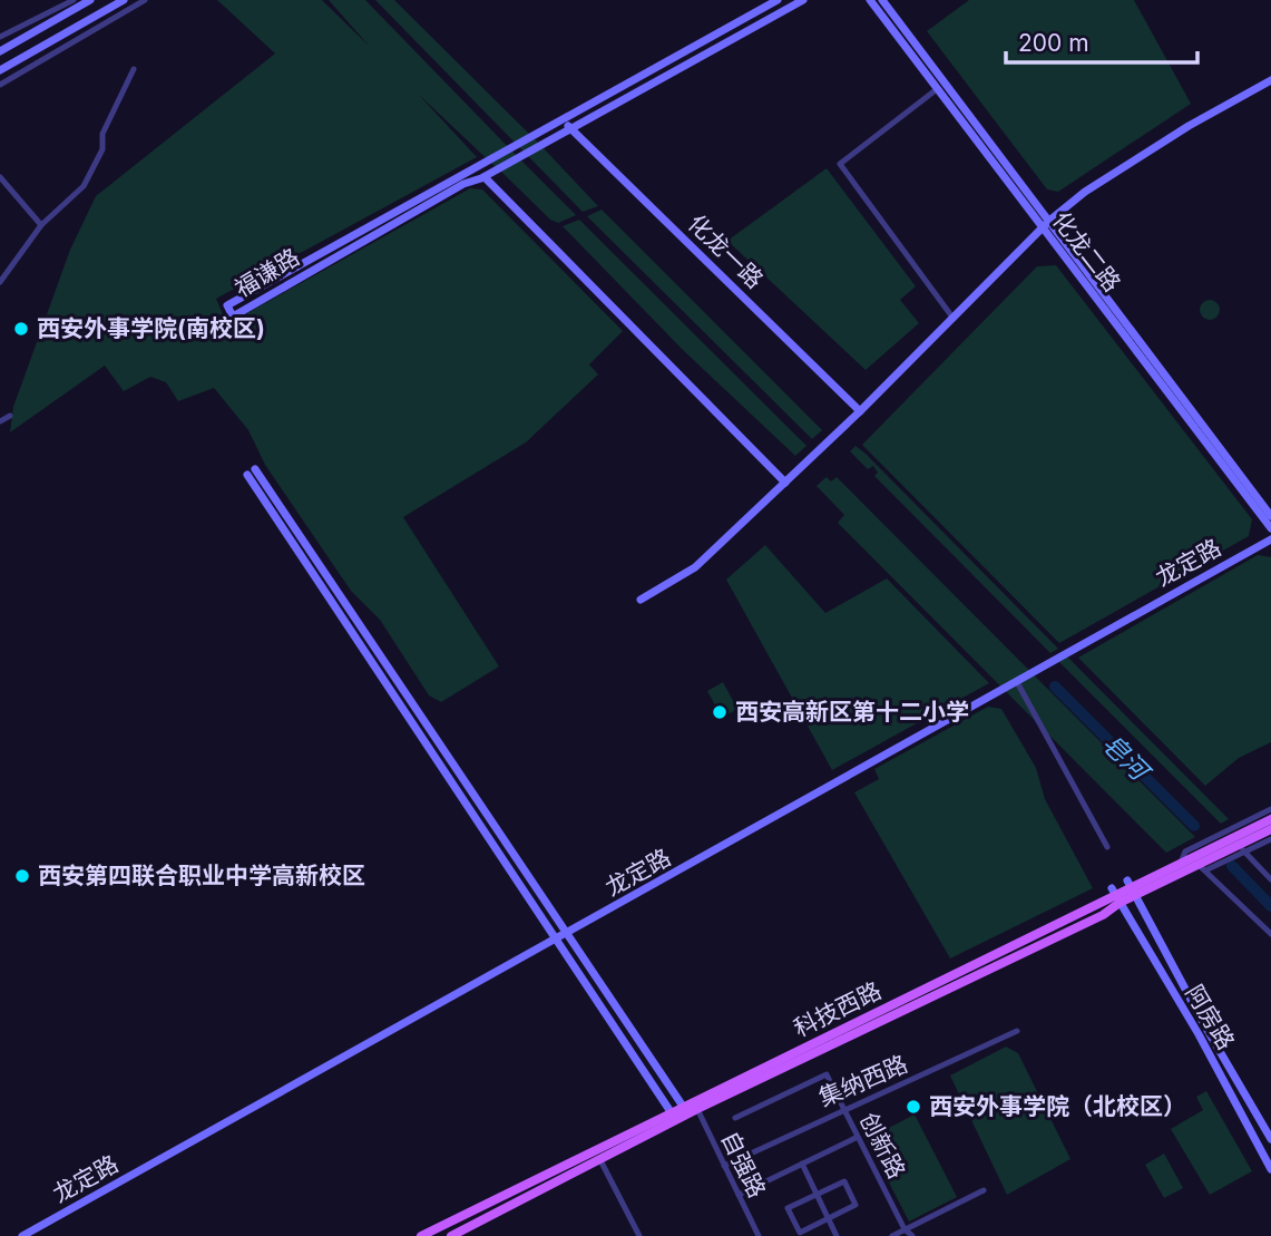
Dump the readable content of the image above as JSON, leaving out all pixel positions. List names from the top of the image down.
{
  "streets": {
    "main road": ["科技西路"],
    "street": [
      "化龙一路",
      "化龙二路",
      "福谦路",
      "龙定路",
      "阿房路",
      "集纳西路",
      "创新路",
      "自强路"
    ]
  },
  "crossings": [
    ["化龙一路", "福谦路"],
    ["科技西路", "阿房路"],
    ["科技西路", "自强路"],
    ["集纳西路", "创新路"],
    ["集纳西路", "自强路"]
  ],
  "water": ["皂河"],
  "places": [
    "西安外事学院(南校区)",
    "西安高新区第十二小学",
    "西安第四联合职业中学高新校区",
    "西安外事学院（北校区）"
  ],
  "scale_bar": "200 m"
}
